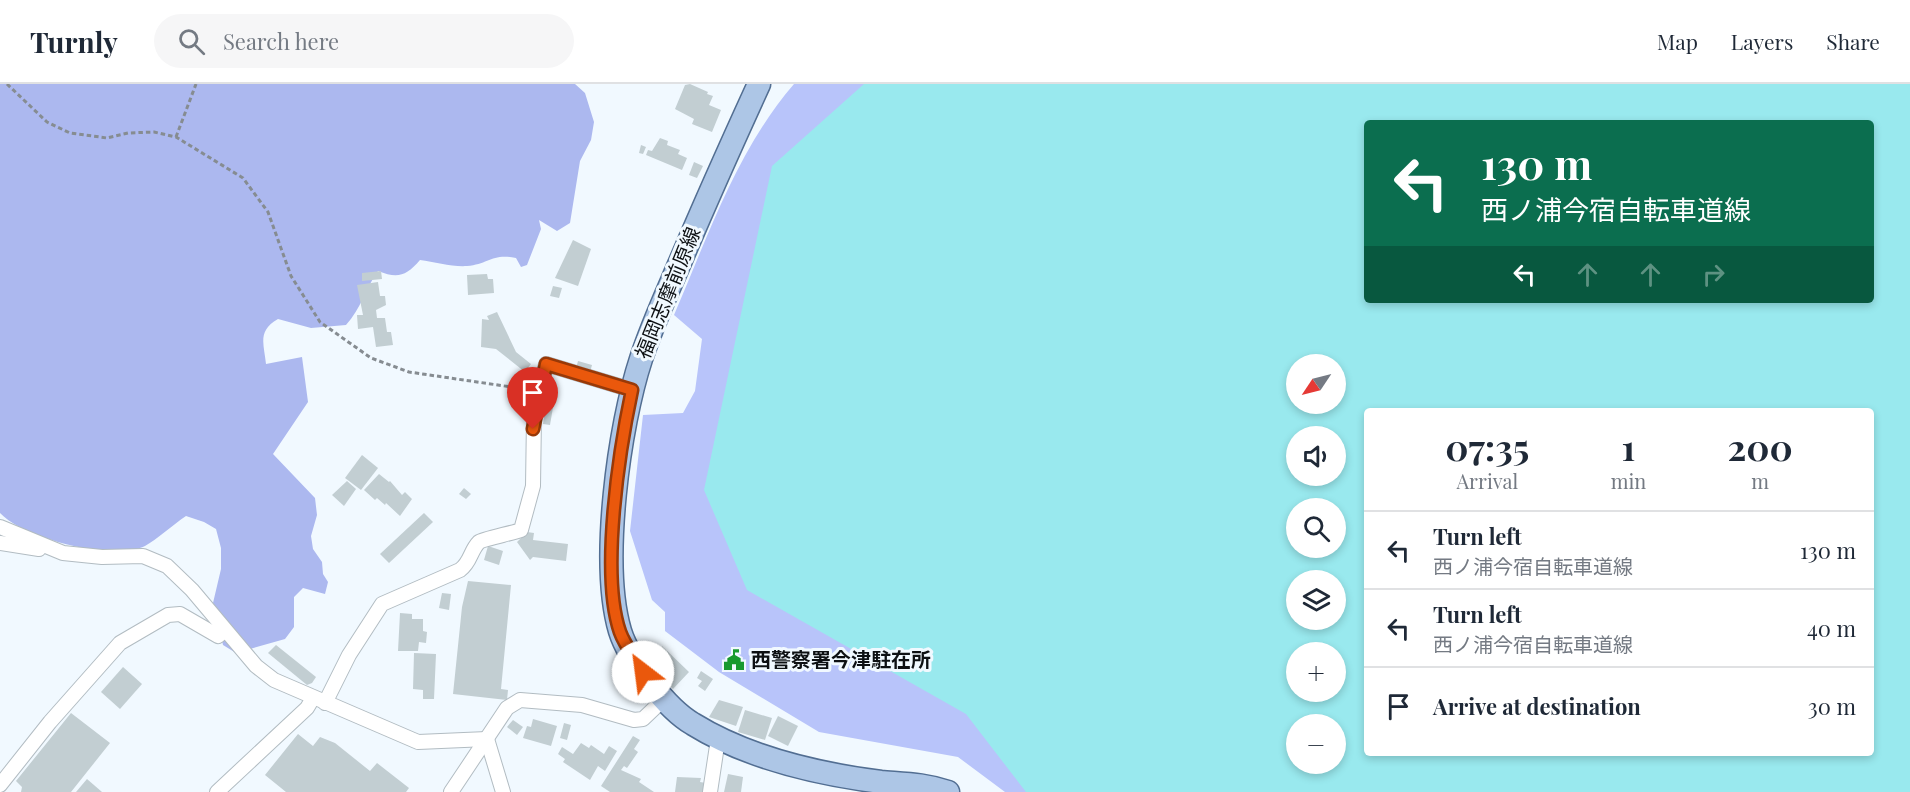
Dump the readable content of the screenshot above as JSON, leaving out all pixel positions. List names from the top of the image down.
{
  "streets": {
    "main road": ["福岡志摩前原線"]
  },
  "places": {
    "public building": ["西警察署今津駐在所"]
  },
  "north": "bottom left",
  "page": {
    "header": "Turnly",
    "search": "Search here",
    "nav": ["Map", "Layers", "Share"],
    "turn": ["130 m", "西ノ浦今宿自転車道線"],
    "map_buttons": ["+", "−"],
    "eta": [
      "07:35",
      "Arrival",
      "1",
      "min",
      "200",
      "m"
    ],
    "list": [
      {
        "name": "Turn left",
        "note": "西ノ浦今宿自転車道線",
        "value": "130 m"
      },
      {
        "name": "Turn left",
        "note": "西ノ浦今宿自転車道線",
        "value": "40 m"
      },
      {
        "name": "Arrive at destination",
        "value": "30 m"
      }
    ]
  }
}
